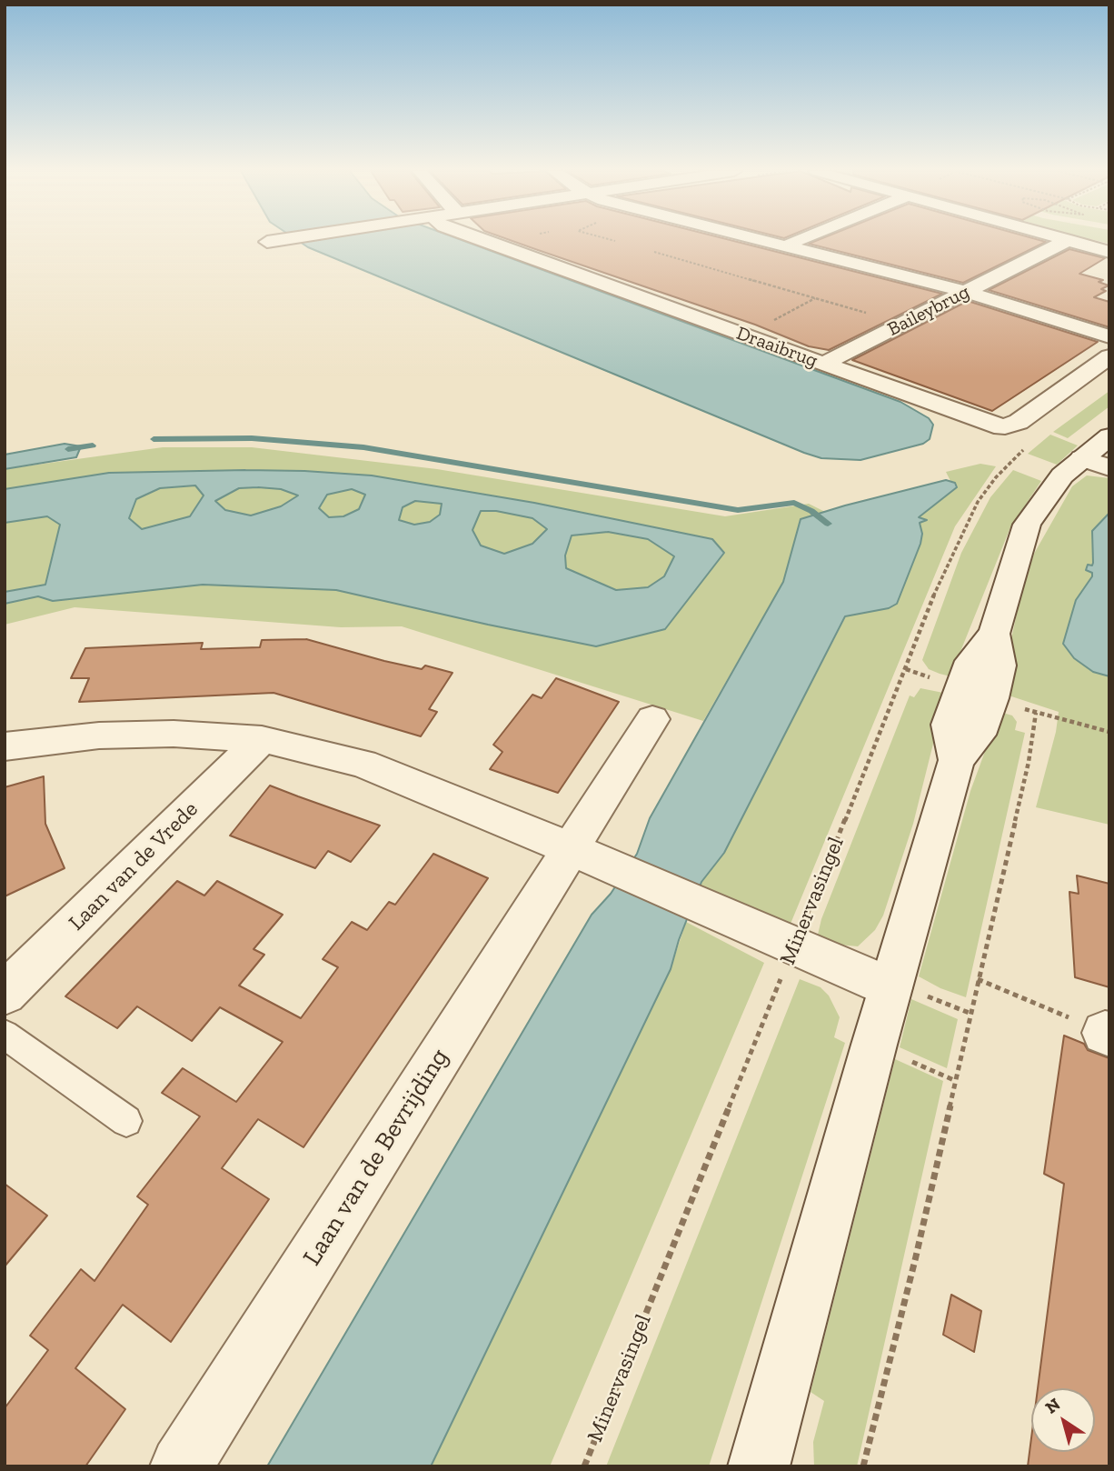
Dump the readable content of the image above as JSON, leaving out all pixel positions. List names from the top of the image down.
{
  "streets": {
    "street": [
      "Baileybrug",
      "Draaibrug",
      "Laan van de Vrede",
      "Laan van de Bevrijding"
    ],
    "path": ["Minervasingel"]
  },
  "crossings": [
    ["Baileybrug", "Draaibrug"]
  ],
  "north": "top left"
}
